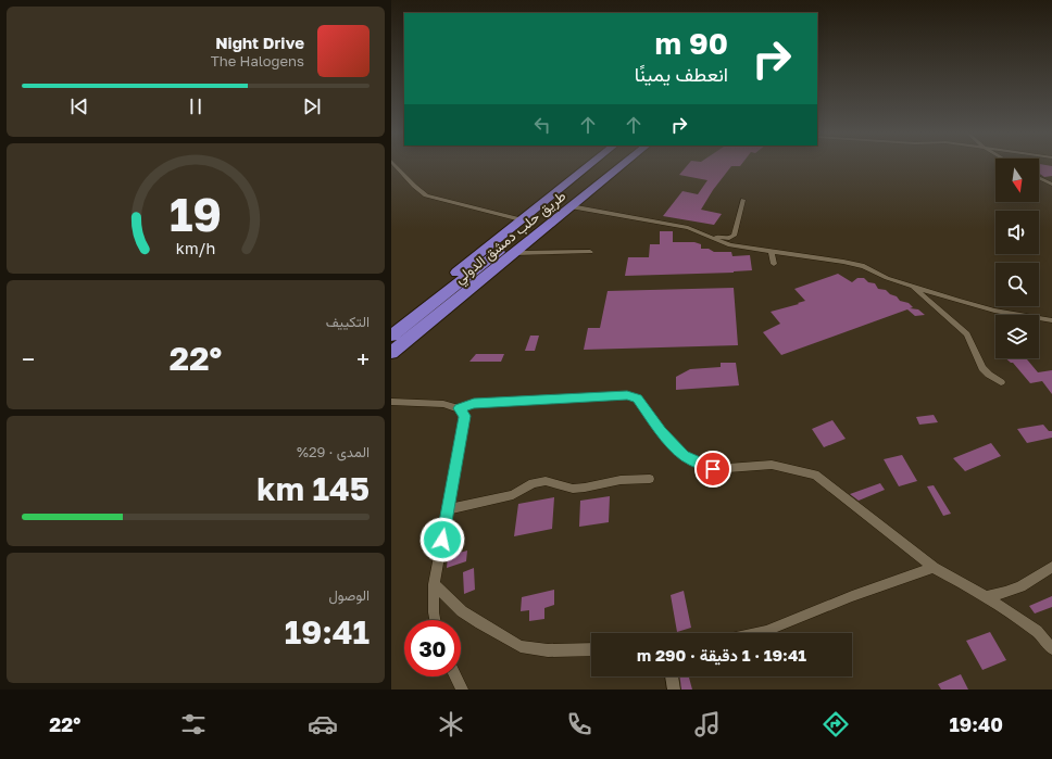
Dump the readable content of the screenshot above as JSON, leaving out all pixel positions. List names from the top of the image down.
{
  "streets": {
    "highway": ["طريق حلب دمشق الدولي"]
  },
  "north": "bottom",
  "page": {
    "turn": ["90 m", "انعطف يمينًا"],
    "song": ["Night Drive", "The Halogens"],
    "tile": [
      "التكييف",
      ["المدى · 29%", "145 km"],
      ["الوصول", "19:41"]
    ],
    "heat": ["−", "22°", "+"],
    "limit": "30",
    "trip": "19:41 · 1 دقيقة · 290 m",
    "tabs": ["19:40", "22°"],
    "gauge": ["19", "km/h"]
  }
}
